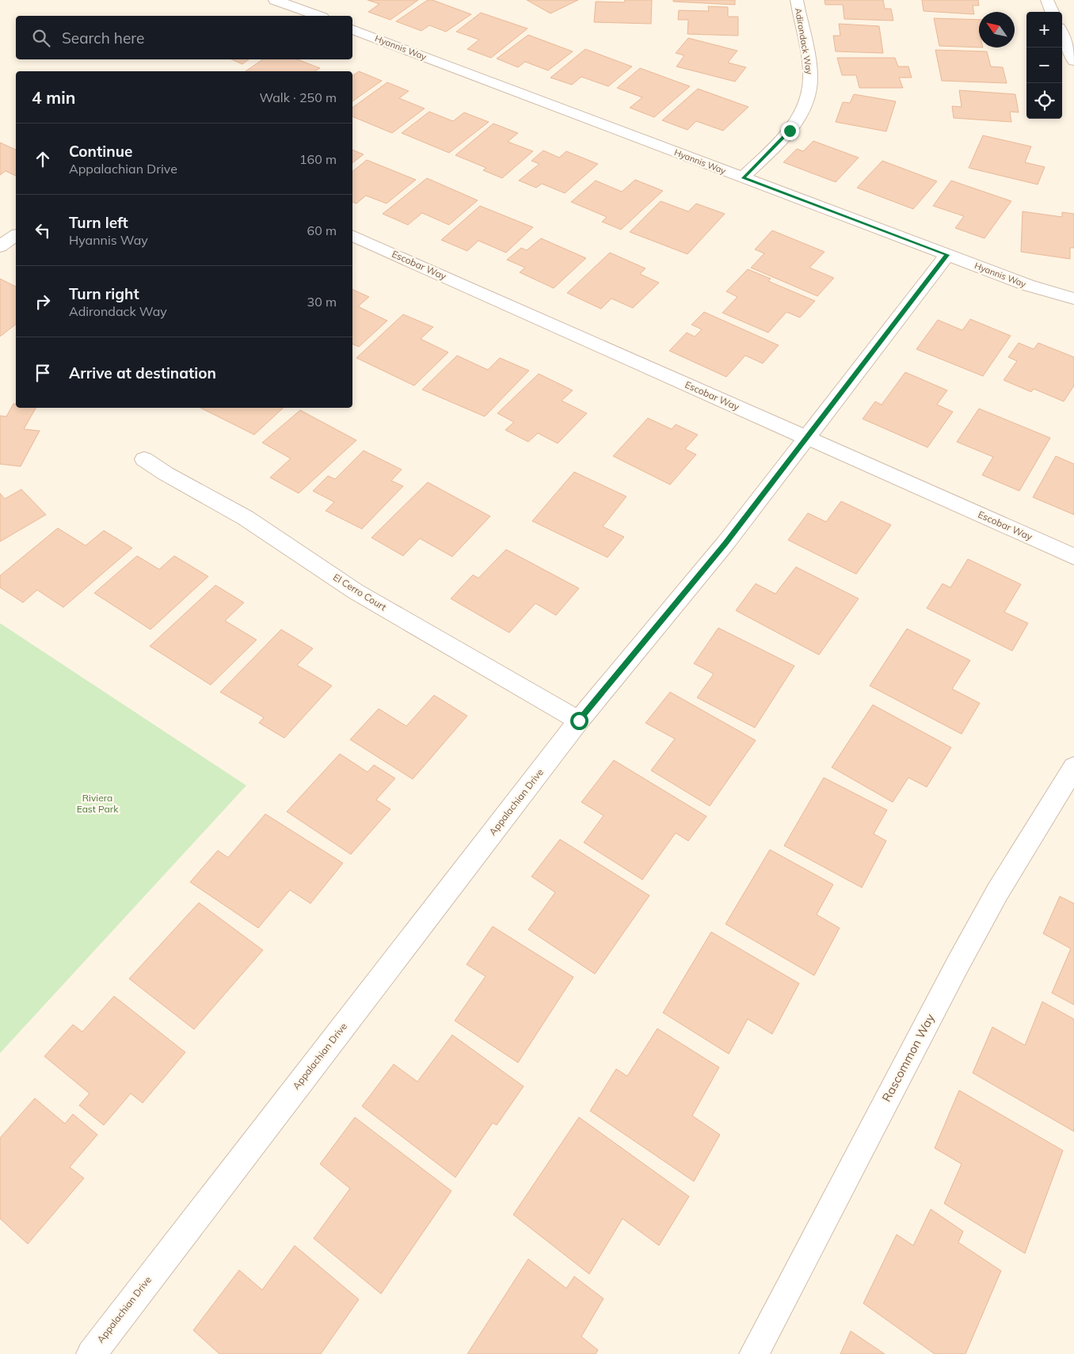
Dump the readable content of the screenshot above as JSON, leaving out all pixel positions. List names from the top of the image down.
{
  "streets": {
    "street": [
      "Adirondack Way",
      "Hyannis Way",
      "Escobar Way",
      "El Cerro Court",
      "Appalachian Drive",
      "Rascommon Way"
    ]
  },
  "crossings": [
    ["Adirondack Way", "Hyannis Way"],
    ["Hyannis Way", "Appalachian Drive"],
    ["Escobar Way", "Appalachian Drive"],
    ["El Cerro Court", "Appalachian Drive"]
  ],
  "parks": ["Riviera East Park"],
  "north": "top left",
  "page": {
    "map_buttons": ["+", "−"],
    "search": "Search here",
    "heading": ["4 min", "Walk · 250 m"],
    "list": [
      ["Continue", "Appalachian Drive", "160 m"],
      ["Turn left", "Hyannis Way", "60 m"],
      ["Turn right", "Adirondack Way", "30 m"],
      "Arrive at destination"
    ]
  }
}
